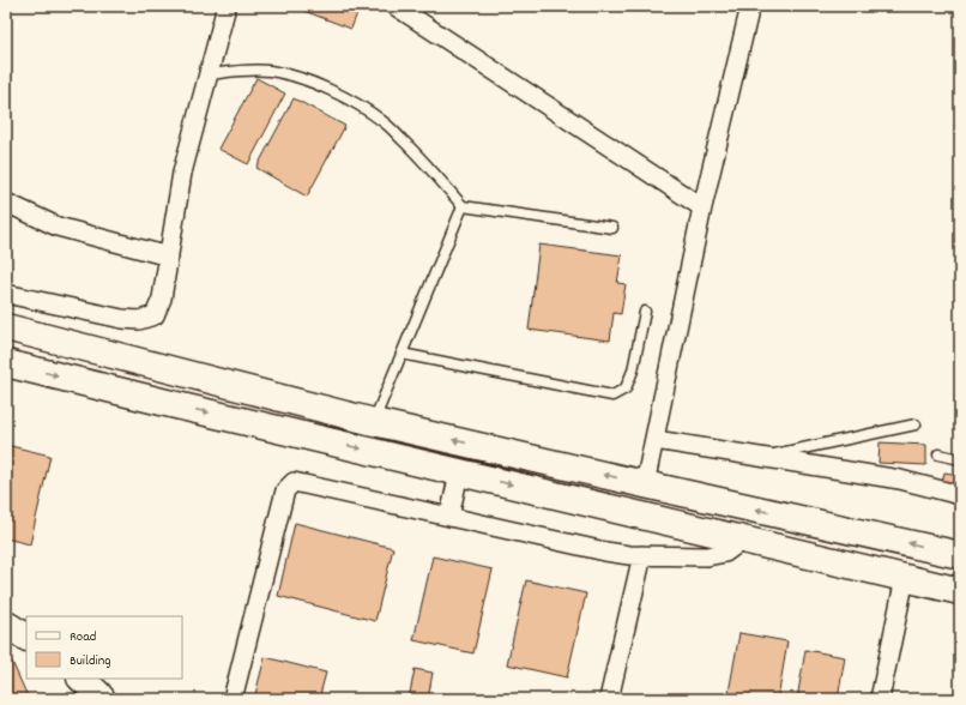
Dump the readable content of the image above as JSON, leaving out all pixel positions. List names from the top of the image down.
{
  "legend": ["Road", "Building"]
}
